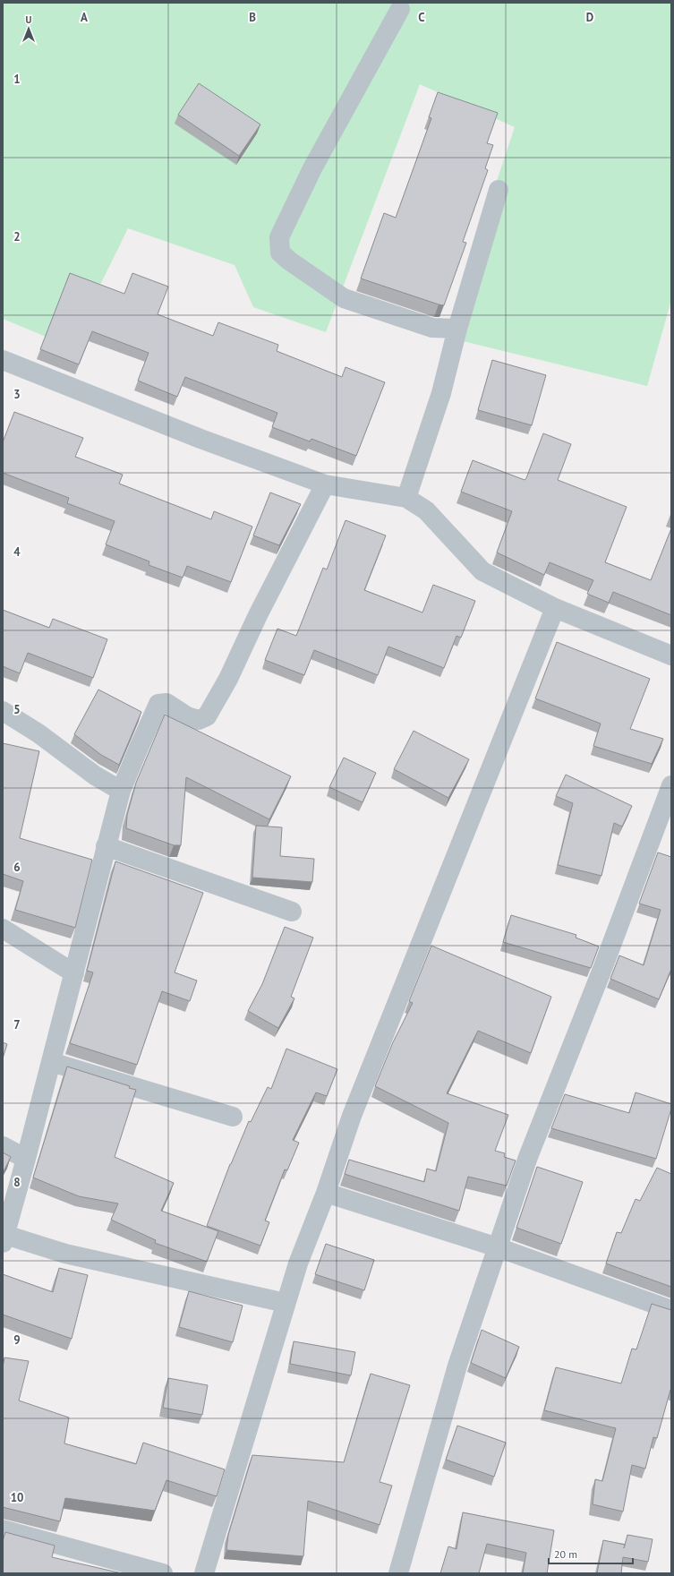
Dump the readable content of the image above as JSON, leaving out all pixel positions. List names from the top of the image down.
{
  "scale_bar": "20 m",
  "north": "top",
  "grid": {
    "columns": [
      "A",
      "B",
      "C",
      "D"
    ],
    "rows": [
      "1",
      "2",
      "3",
      "4",
      "5",
      "6",
      "7",
      "8",
      "9",
      "10"
    ]
  }
}
